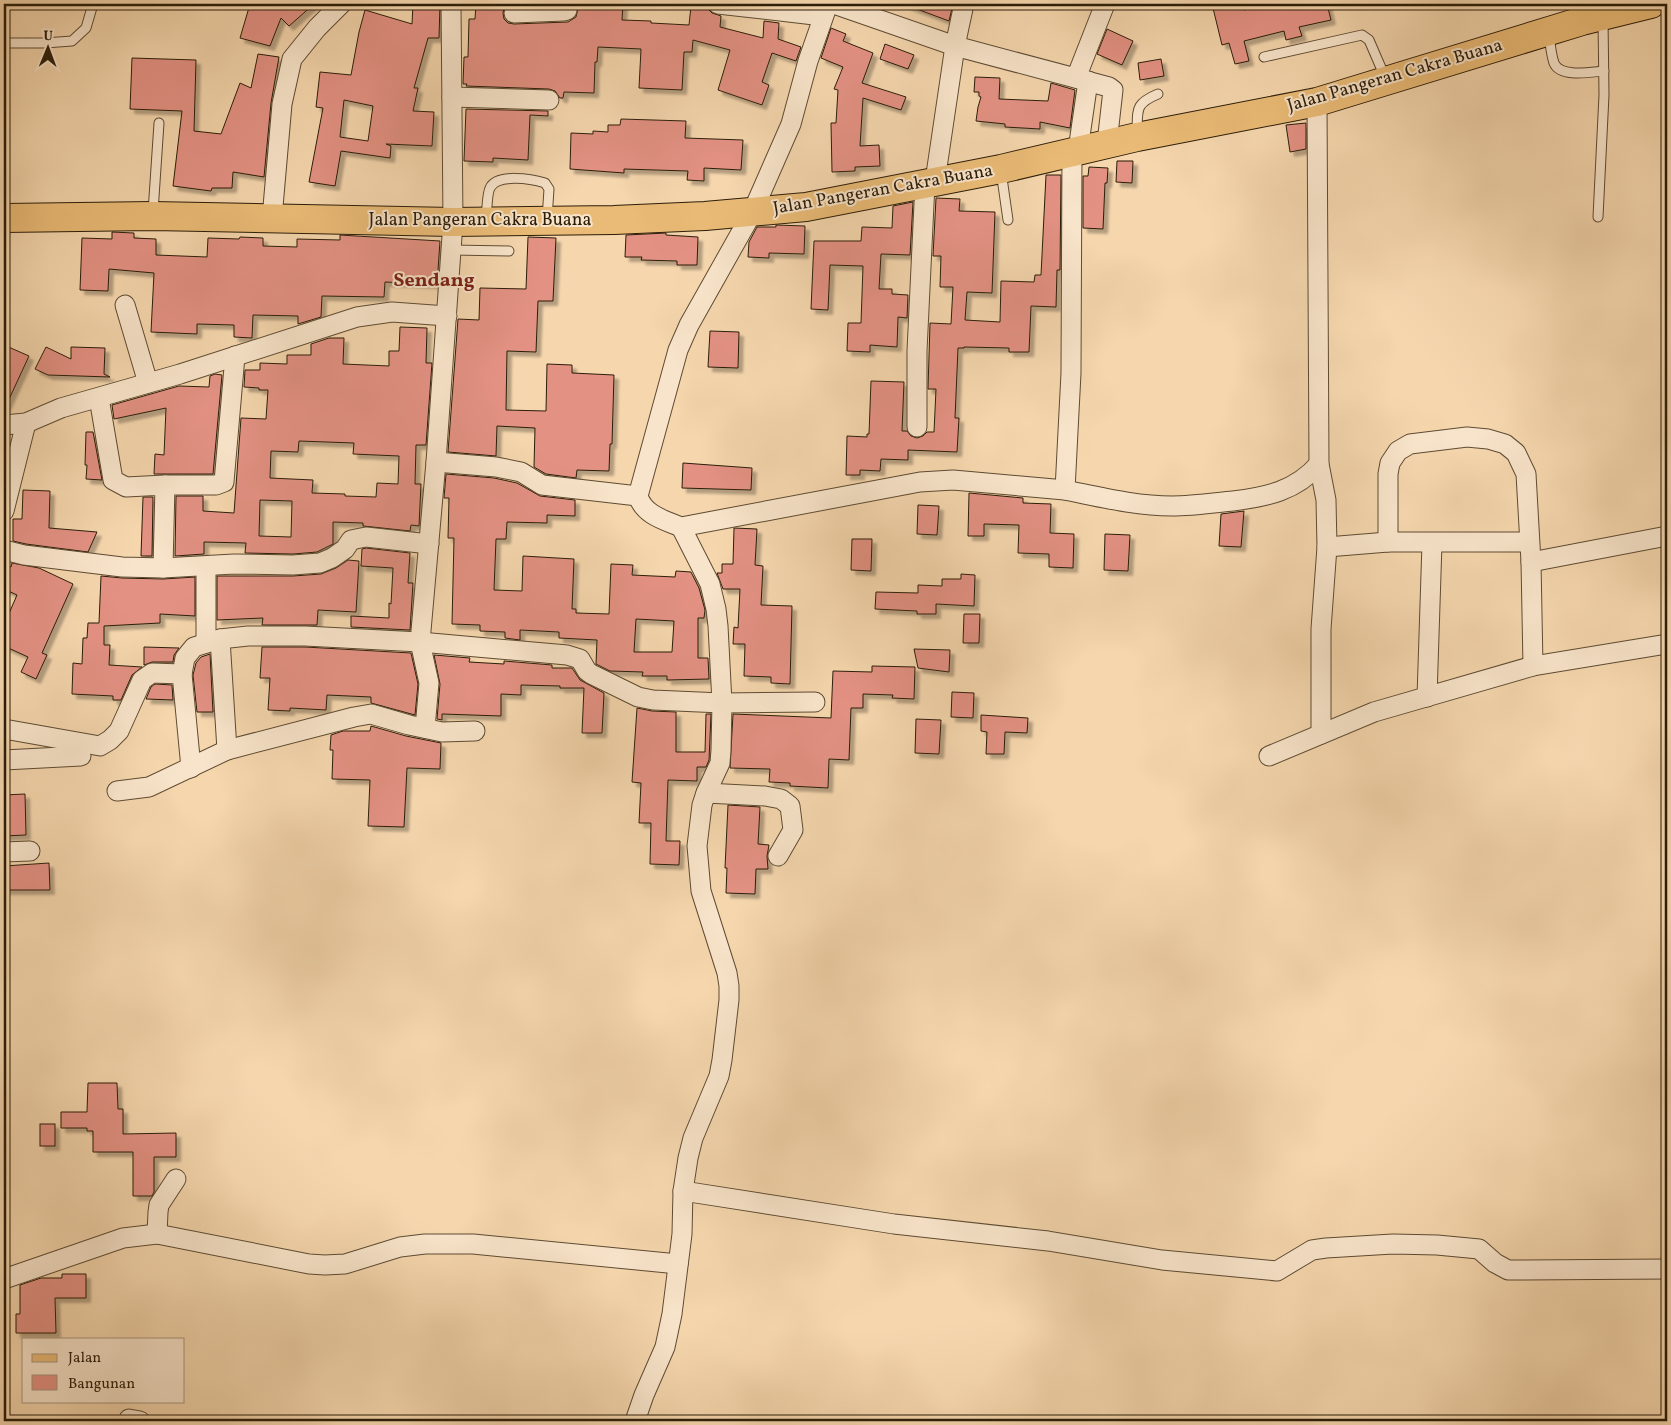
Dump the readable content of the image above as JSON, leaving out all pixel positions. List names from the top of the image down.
{
  "streets": {
    "main road": ["Jalan Pangeran Cakra Buana"]
  },
  "districts": ["Sendang"],
  "legend": ["Jalan", "Bangunan"],
  "north": "top"
}
